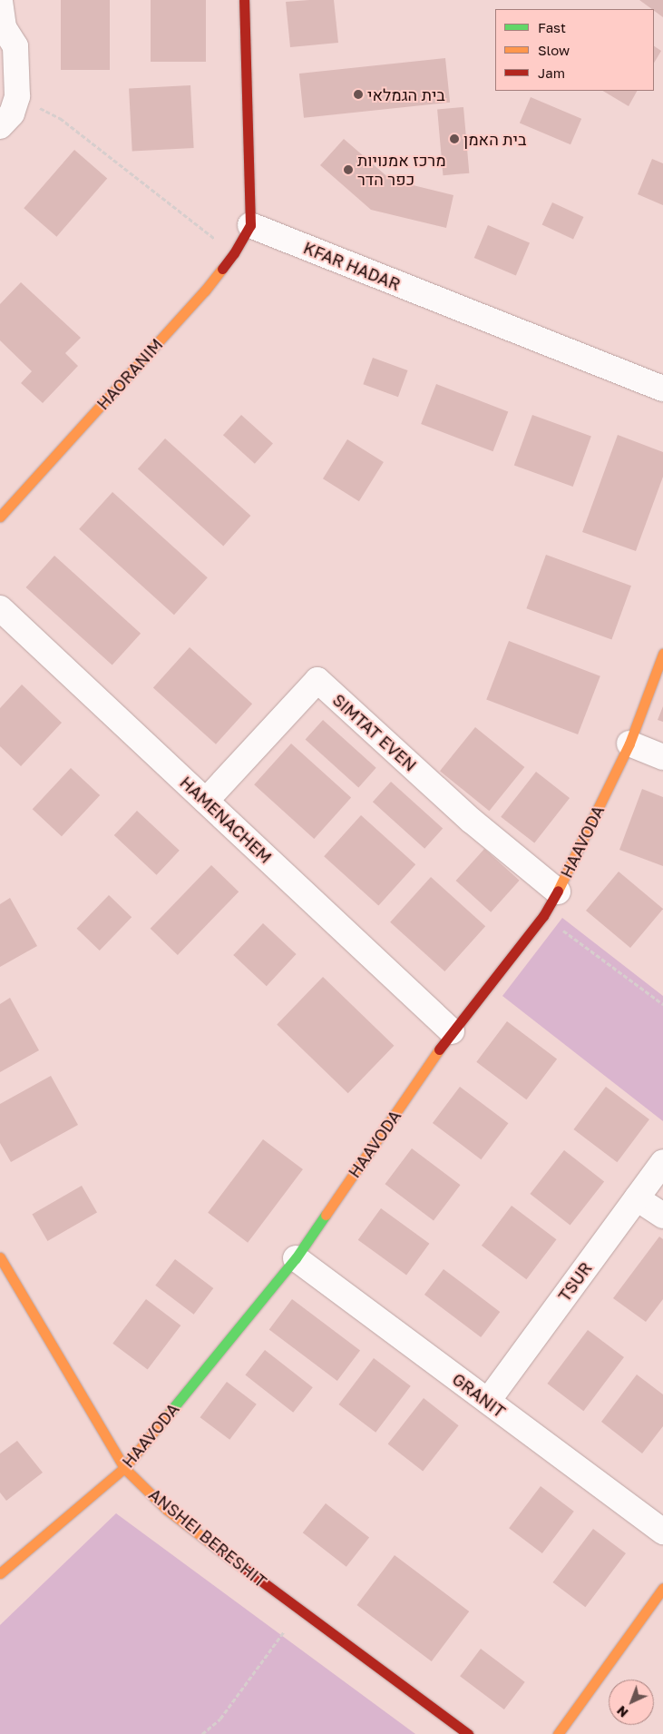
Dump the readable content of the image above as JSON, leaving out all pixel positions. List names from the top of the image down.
{
  "streets": {
    "street": [
      "KFAR HADAR",
      "HAORANIM",
      "SIMTAT EVEN",
      "HAMENACHEM",
      "HAAVODA",
      "TSUR",
      "GRANIT",
      "ANSHEI BERESHIT"
    ]
  },
  "crossings": [
    ["KFAR HADAR", "HAORANIM"],
    ["SIMTAT EVEN", "HAMENACHEM"],
    ["SIMTAT EVEN", "HAAVODA"],
    ["HAMENACHEM", "HAAVODA"],
    ["HAAVODA", "GRANIT"],
    ["HAAVODA", "ANSHEI BERESHIT"],
    ["TSUR", "GRANIT"]
  ],
  "places": ["בית הגמלאי", "בית האמן", "מרכז אמנויות כפר הדר"],
  "legend": ["Fast", "Slow", "Jam"],
  "north": "bottom left"
}
